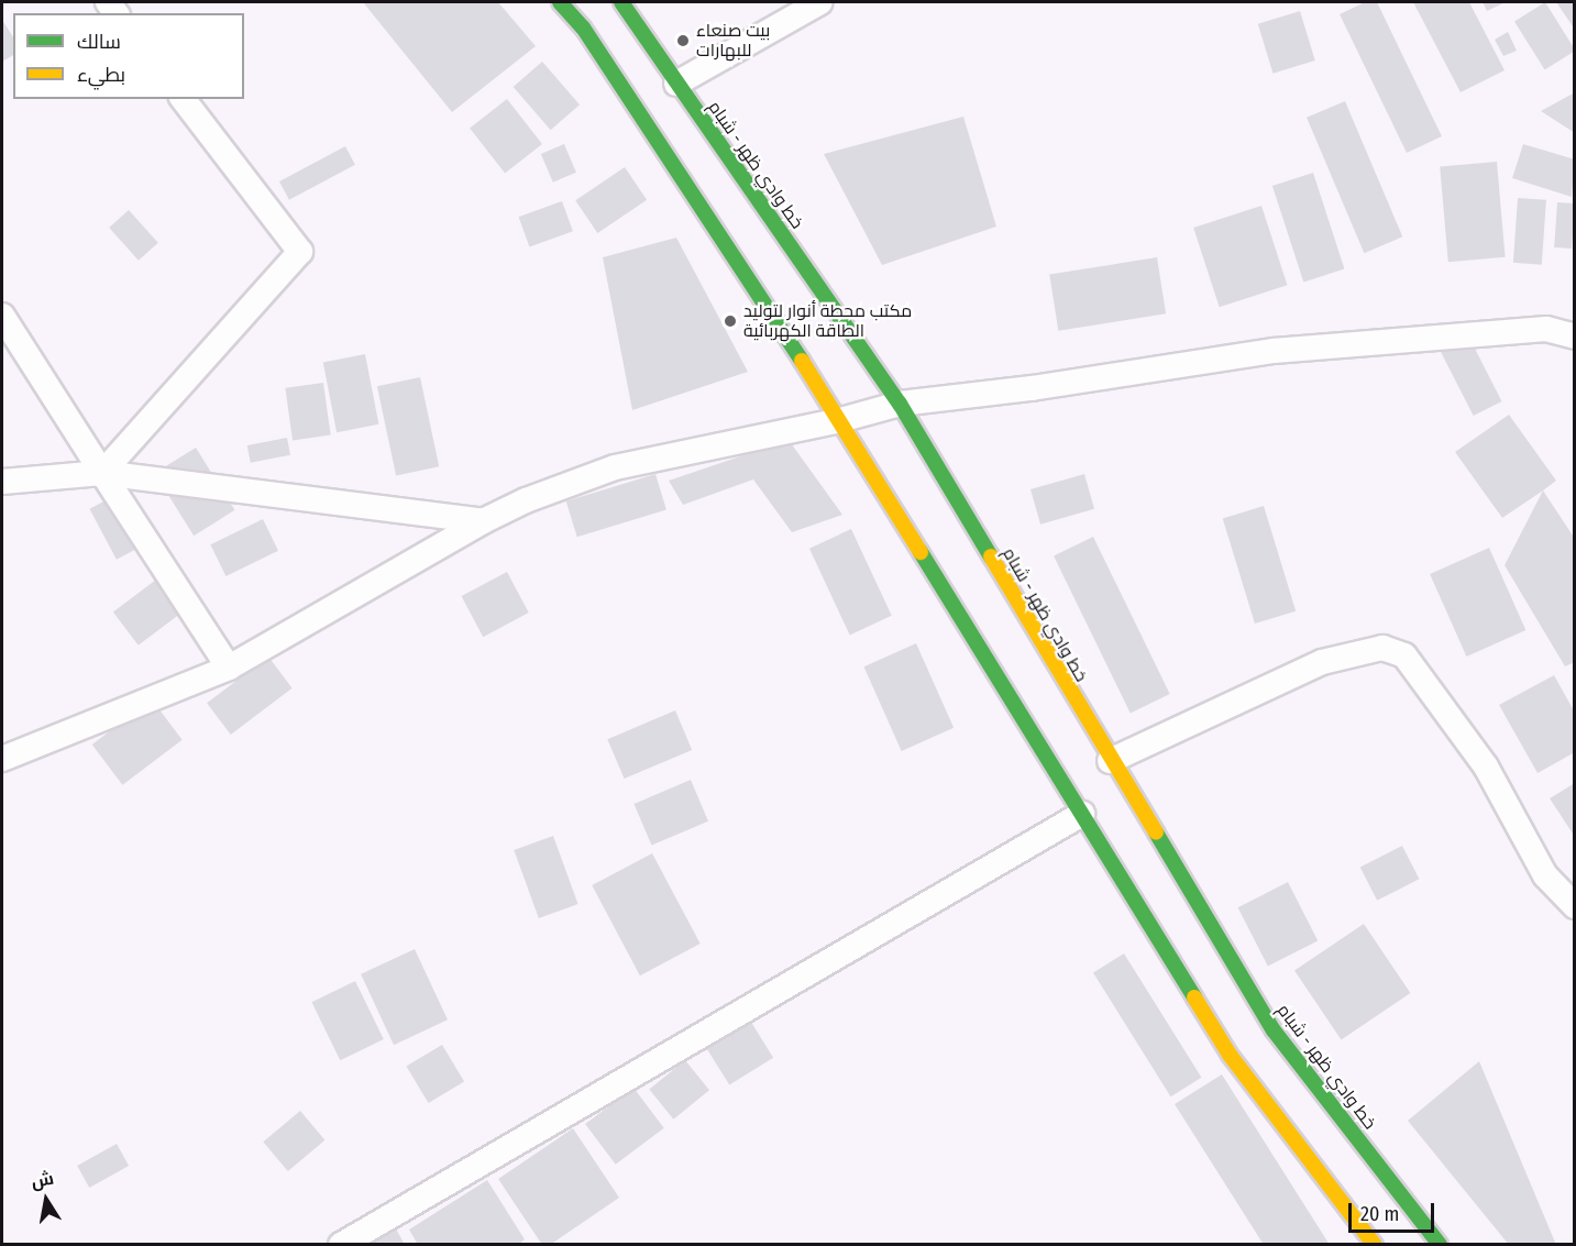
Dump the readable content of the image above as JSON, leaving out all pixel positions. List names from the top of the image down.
{
  "streets": {
    "main road": ["خط وادي ظهر - شبام"]
  },
  "places": ["بيت صنعاء للبهارات", "مكتب محطة أنوار لتوليد الطاقة الكهربائية"],
  "legend": ["سالك", "بطيء"],
  "scale_bar": "20 m",
  "north": "top"
}
